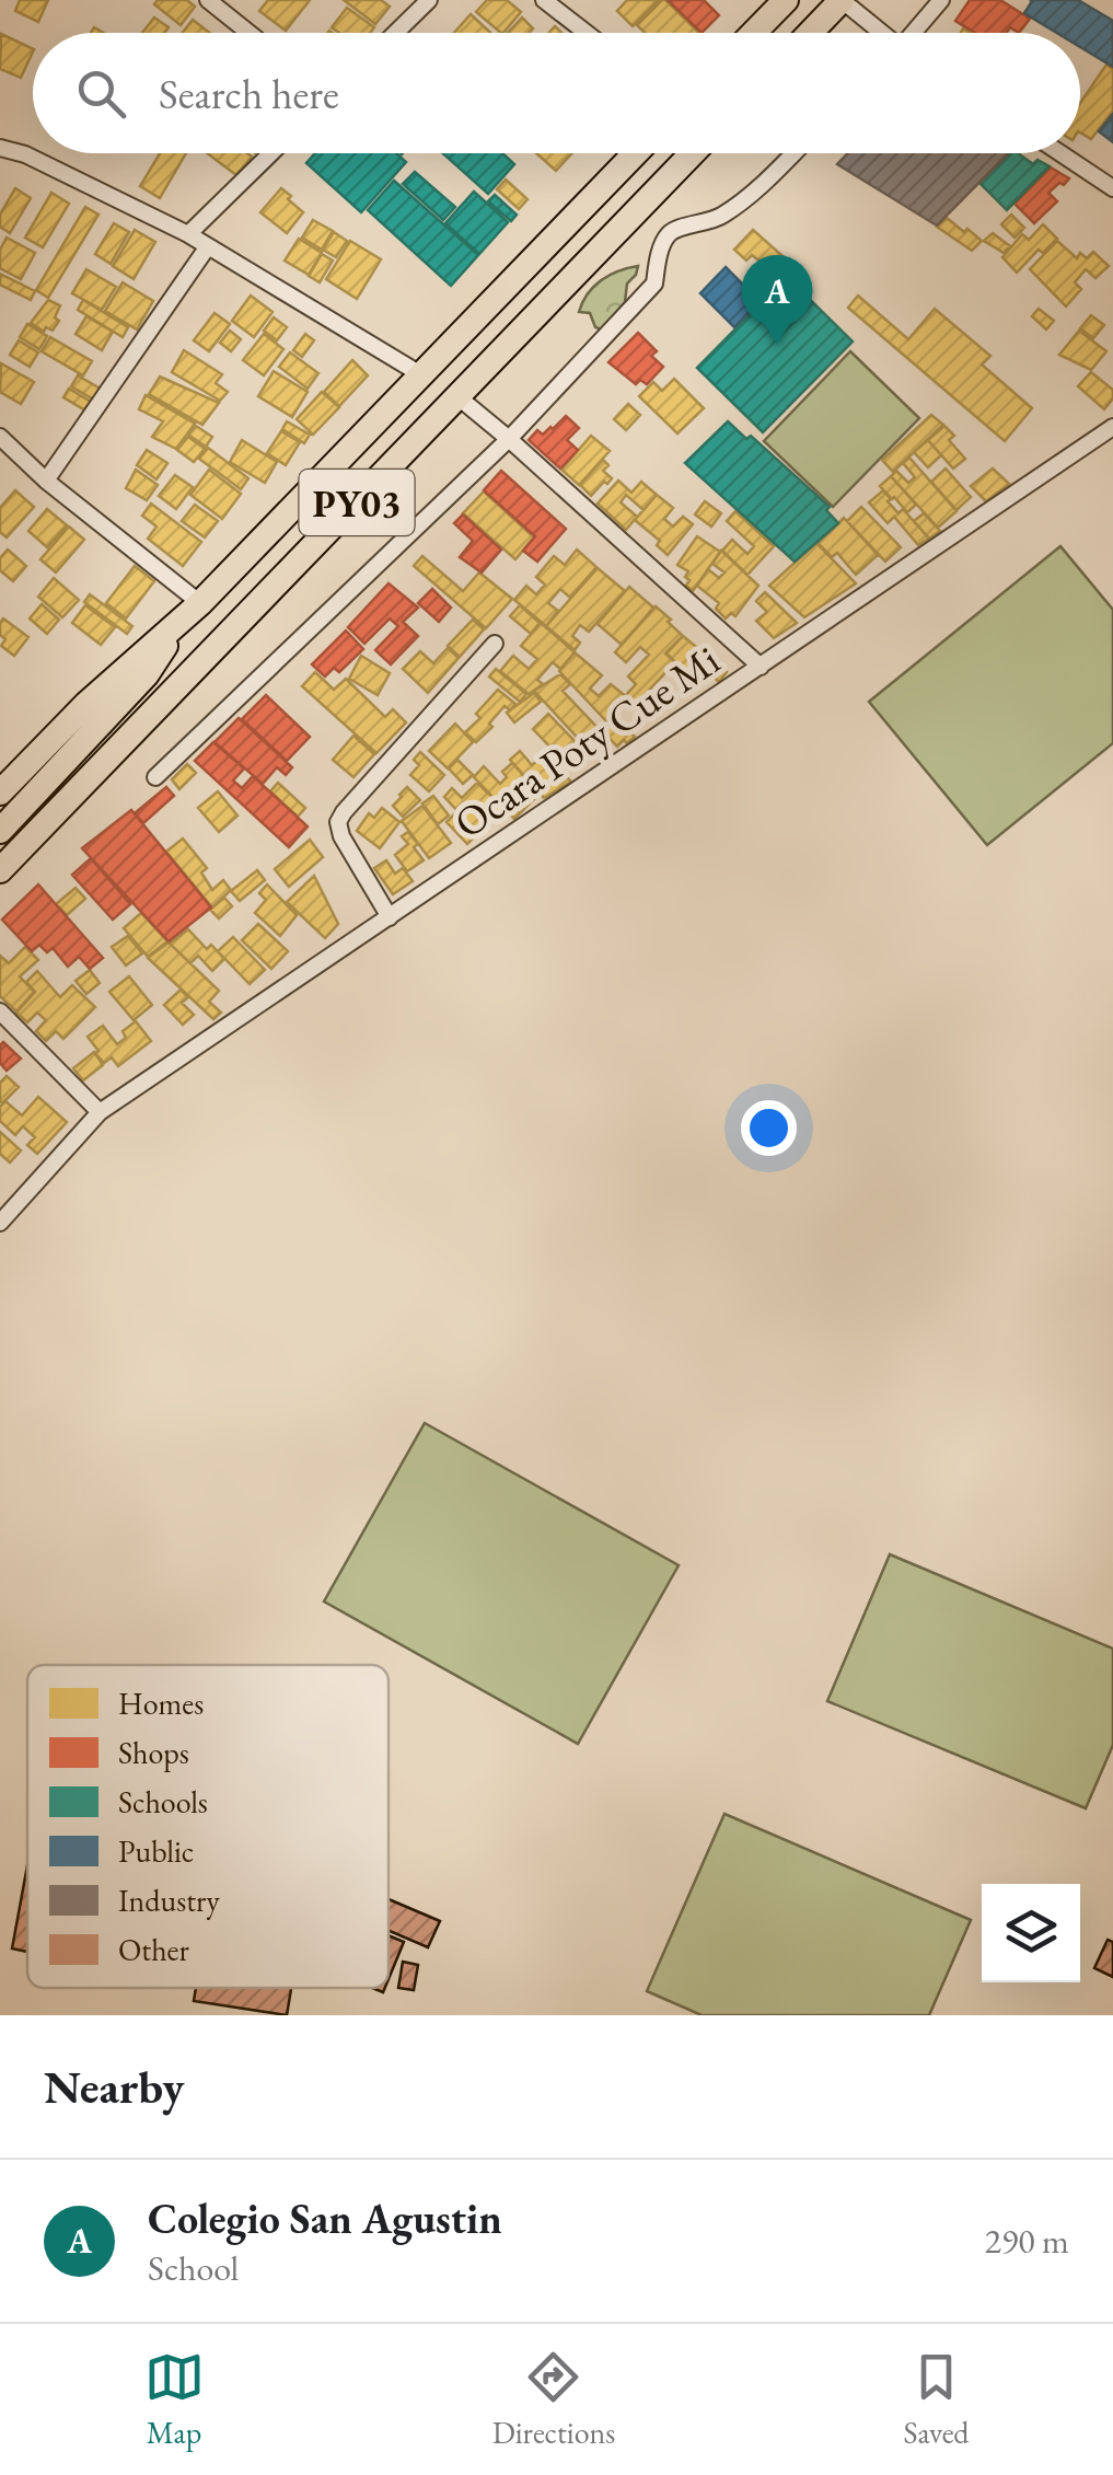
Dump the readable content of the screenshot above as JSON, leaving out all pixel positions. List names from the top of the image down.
{
  "streets": {
    "highway": ["PY03"],
    "street": ["Ocara Poty Cue Mi"]
  },
  "legend": [
    "Homes",
    "Shops",
    "Schools",
    "Public",
    "Industry",
    "Other"
  ],
  "page": {
    "search": "Search here",
    "pins": "A",
    "heading": "Nearby",
    "list": [
      {
        "mark": "A",
        "name": "Colegio San Agustin",
        "note": "School",
        "value": "290 m"
      }
    ],
    "nav": ["Map", "Directions", "Saved"]
  }
}
